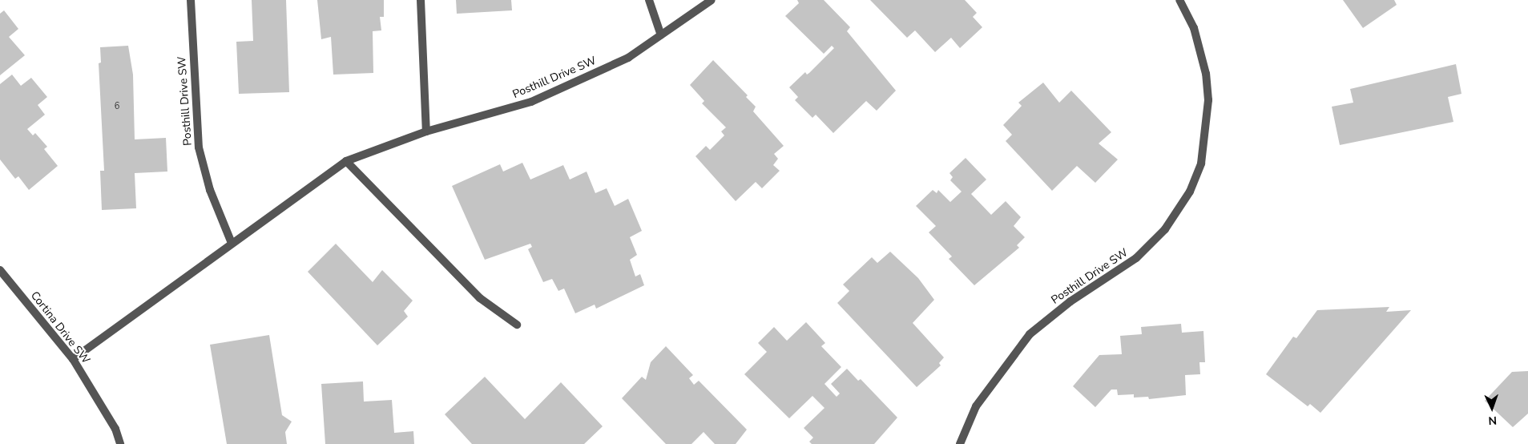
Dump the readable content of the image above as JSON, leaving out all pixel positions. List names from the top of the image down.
{
  "streets": {
    "street": ["Posthill Drive SW", "Cortina Drive SW"]
  },
  "crossings": [
    ["Posthill Drive SW", "Cortina Drive SW"]
  ],
  "house_numbers": ["6"],
  "north": "bottom"
}
